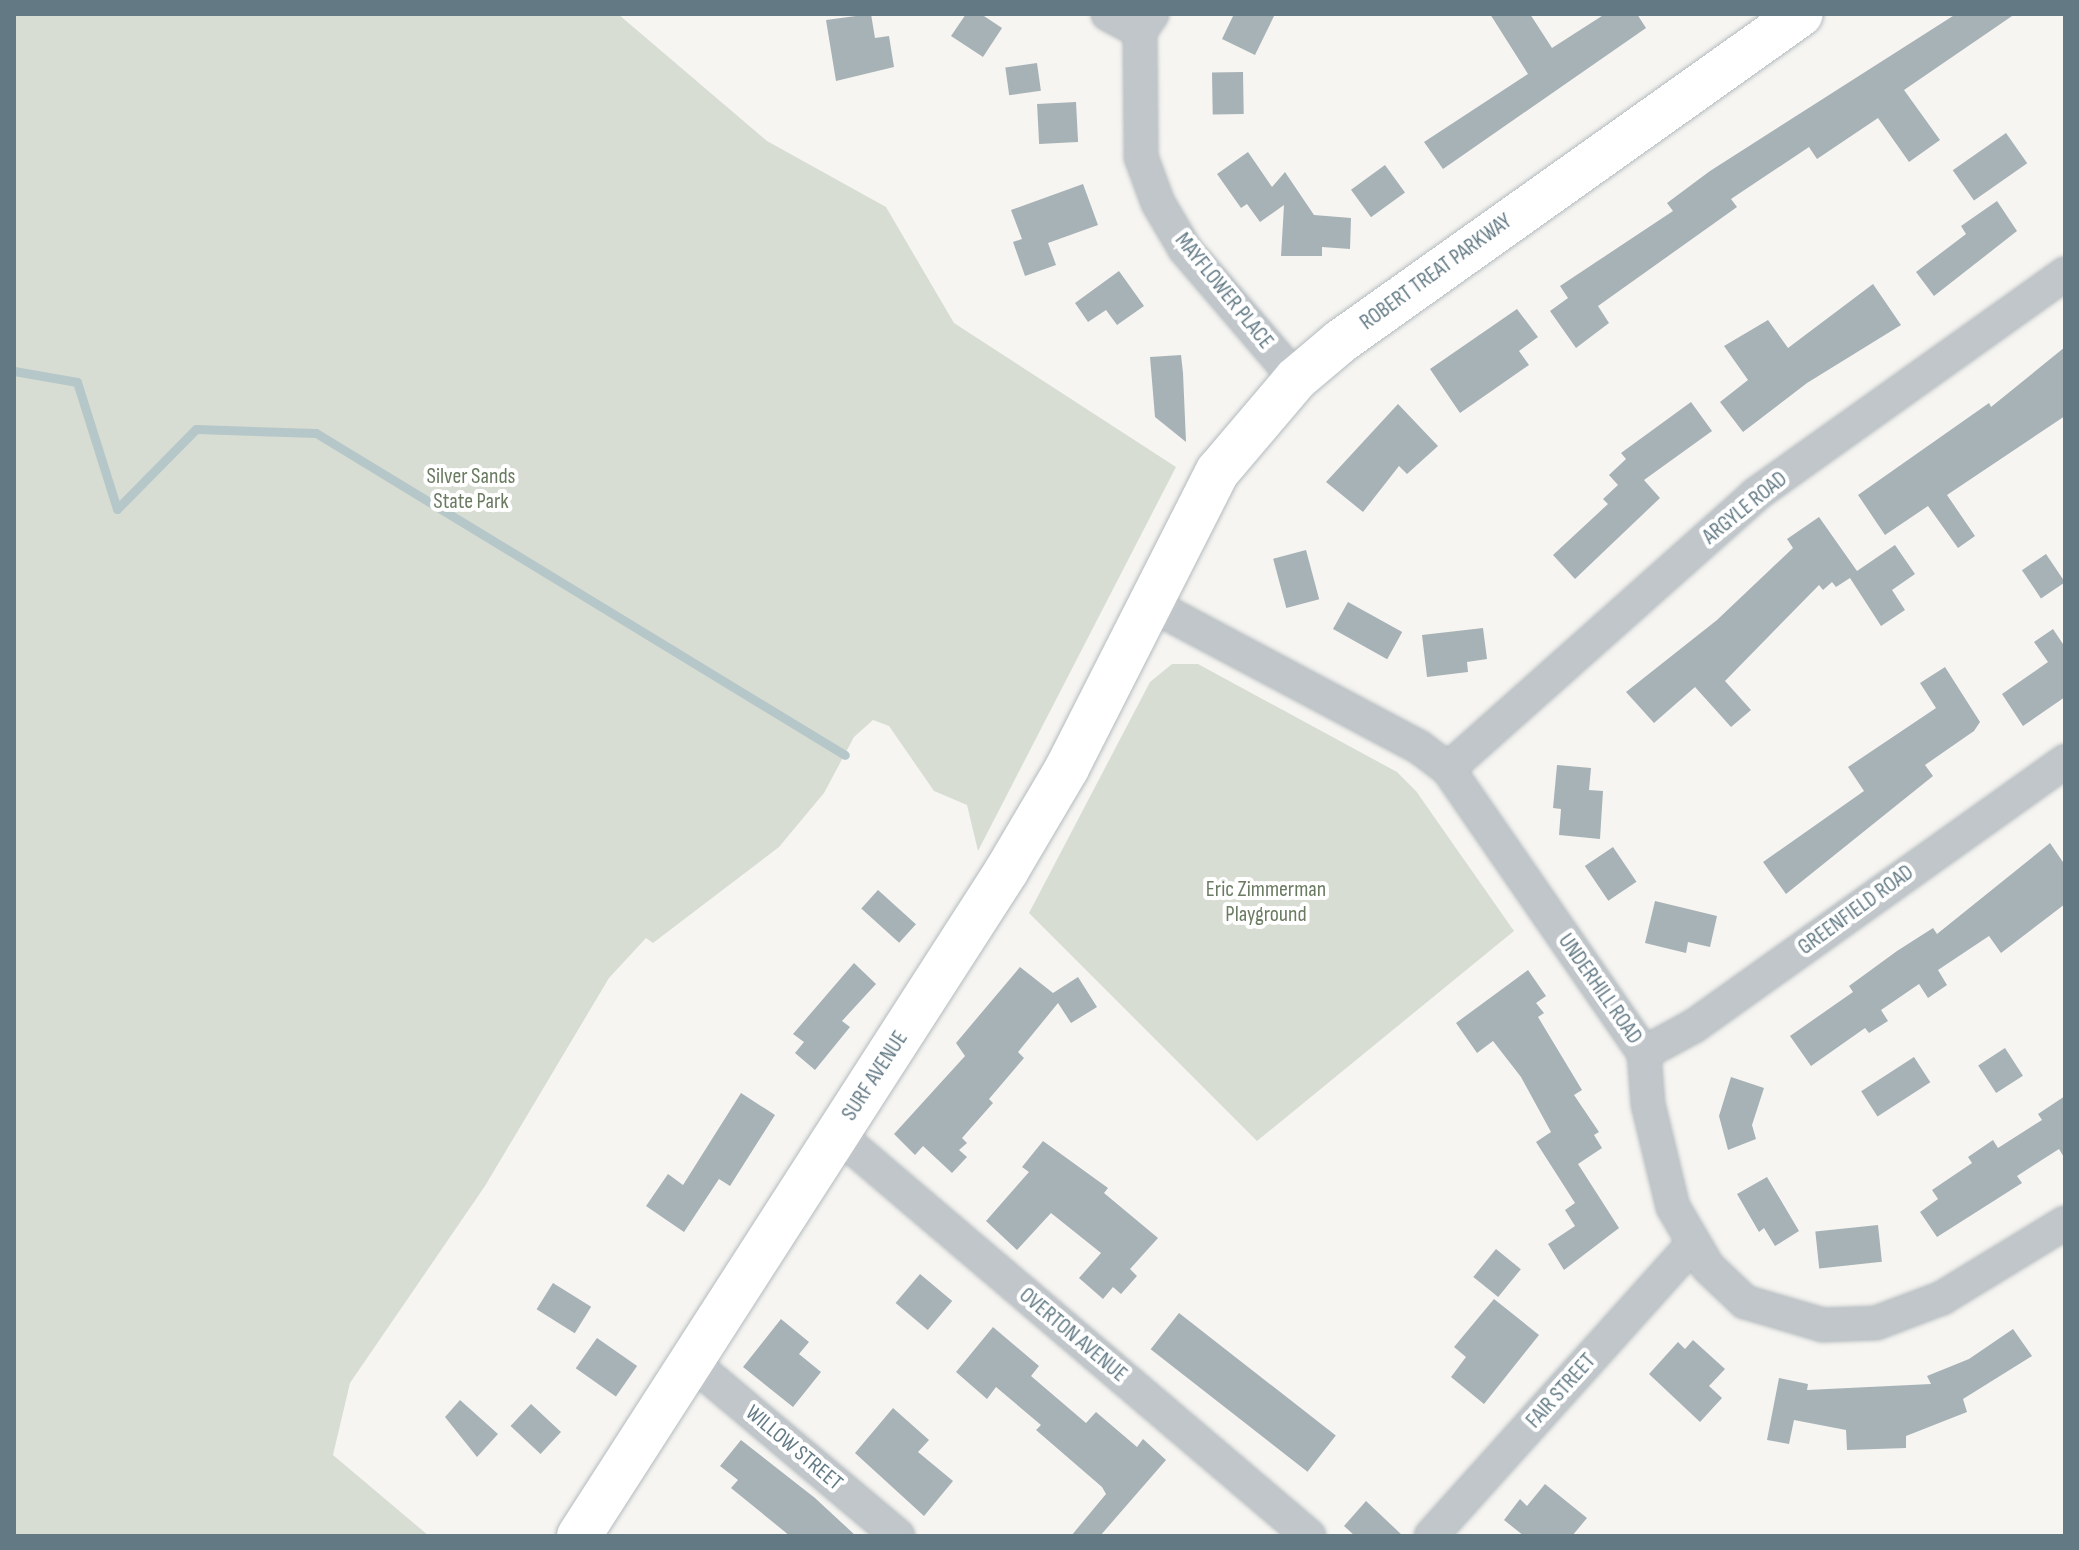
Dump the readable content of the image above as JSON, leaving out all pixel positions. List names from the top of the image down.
{
  "streets": {
    "street": [
      "ROBERT TREAT PARKWAY",
      "MAYFLOWER PLACE",
      "ARGYLE ROAD",
      "GREENFIELD ROAD",
      "UNDERHILL ROAD",
      "SURF AVENUE",
      "OVERTON AVENUE",
      "FAIR STREET",
      "WILLOW STREET"
    ]
  },
  "crossings": [
    ["ROBERT TREAT PARKWAY", "MAYFLOWER PLACE"],
    ["ROBERT TREAT PARKWAY", "UNDERHILL ROAD"],
    ["ROBERT TREAT PARKWAY", "SURF AVENUE"],
    ["ARGYLE ROAD", "UNDERHILL ROAD"],
    ["GREENFIELD ROAD", "UNDERHILL ROAD"],
    ["UNDERHILL ROAD", "SURF AVENUE"],
    ["UNDERHILL ROAD", "FAIR STREET"],
    ["SURF AVENUE", "OVERTON AVENUE"],
    ["SURF AVENUE", "WILLOW STREET"]
  ],
  "parks": ["Silver Sands State Park", "Eric Zimmerman Playground"]
}
